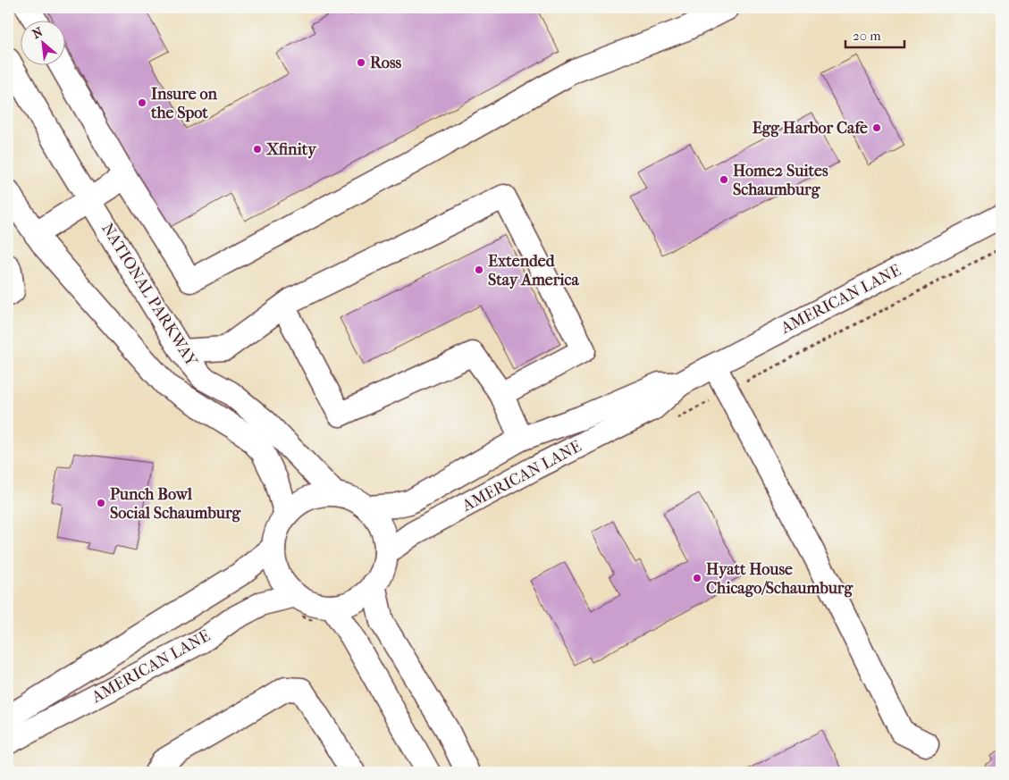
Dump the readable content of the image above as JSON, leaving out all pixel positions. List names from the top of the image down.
{
  "streets": {
    "street": ["NATIONAL PARKWAY", "AMERICAN LANE"]
  },
  "crossings": [
    ["NATIONAL PARKWAY", "AMERICAN LANE"]
  ],
  "places": [
    "Ross",
    "Insure on the Spot",
    "Egg Harbor Cafe",
    "Xfinity",
    "Home2 Suites Schaumburg",
    "Extended Stay America",
    "Punch Bowl Social Schaumburg",
    "Hyatt House Chicago/Schaumburg"
  ],
  "scale_bar": "20 m",
  "north": "top left"
}
